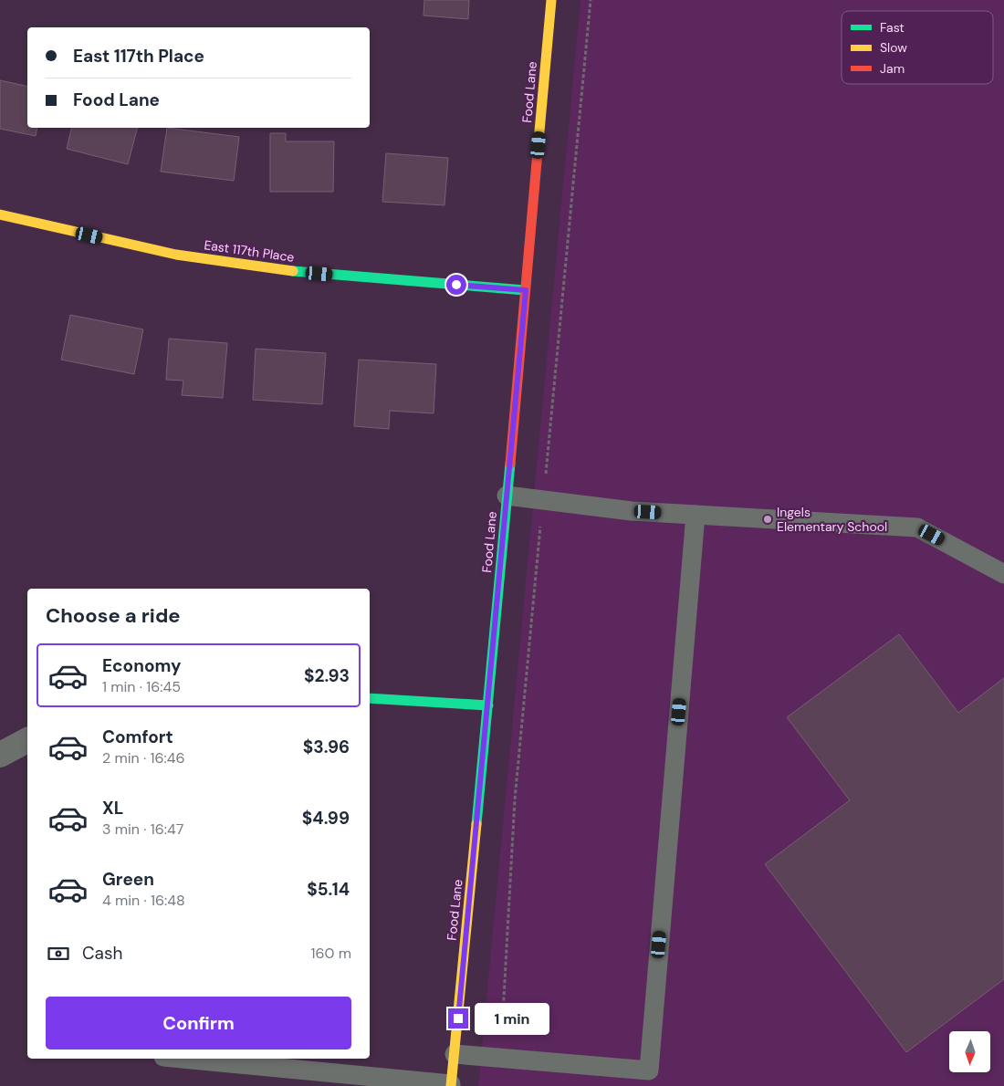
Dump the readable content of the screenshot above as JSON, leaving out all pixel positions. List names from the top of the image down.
{
  "streets": {
    "street": ["Food Lane", "East 117th Place"]
  },
  "crossings": [
    ["Food Lane", "East 117th Place"]
  ],
  "places": ["Ingels Elementary School"],
  "legend": ["Fast", "Slow", "Jam"],
  "north": "bottom",
  "page": {
    "banner": ["East 117th Place", "Food Lane"],
    "heading": "Choose a ride",
    "list": [
      {
        "name": "Economy",
        "note": "1 min · 16:45",
        "value": "$2.93"
      },
      {
        "name": "Comfort",
        "note": "2 min · 16:46",
        "value": "$3.96"
      },
      {
        "name": "XL",
        "note": "3 min · 16:47",
        "value": "$4.99"
      },
      {
        "name": "Green",
        "note": "4 min · 16:48",
        "value": "$5.14"
      }
    ],
    "pay": ["Cash", "160 m"],
    "buttons": "Confirm",
    "bubble": "1 min"
  }
}
